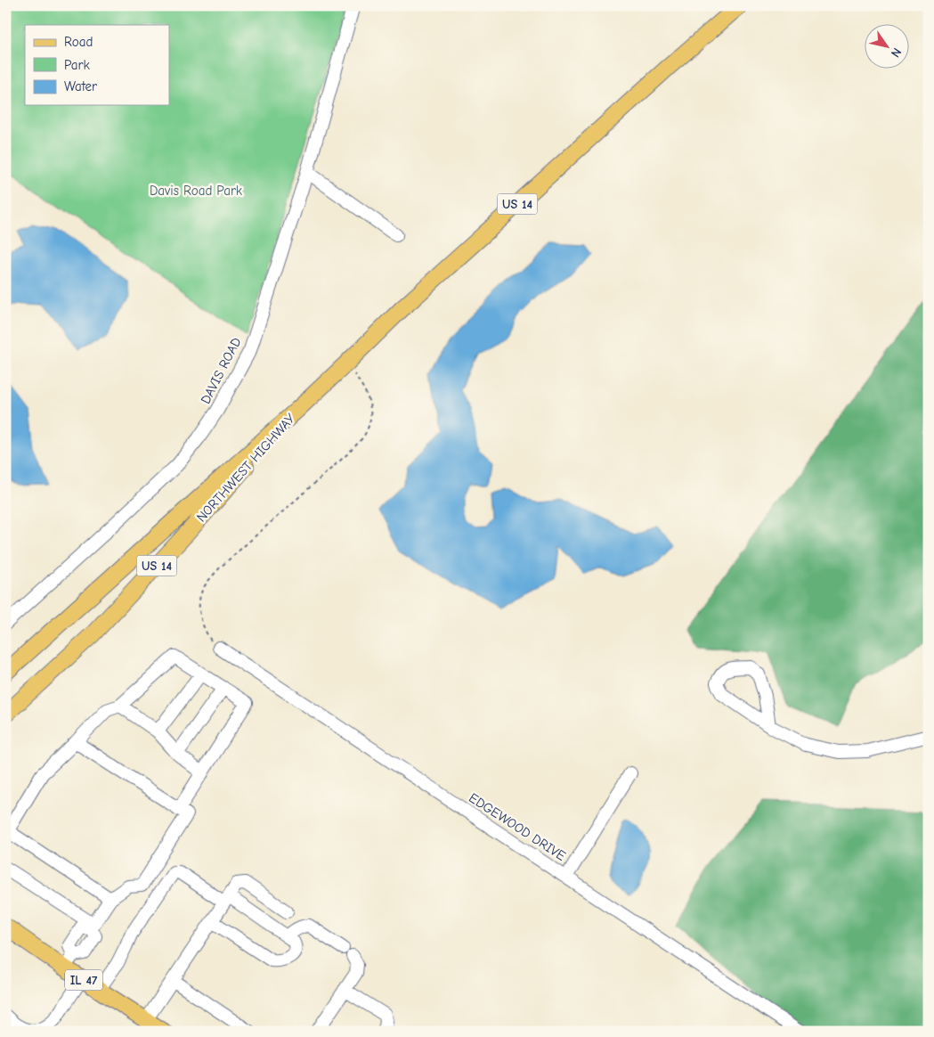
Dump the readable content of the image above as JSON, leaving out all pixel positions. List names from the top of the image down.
{
  "streets": {
    "main road": ["US 14", "NORTHWEST HIGHWAY", "IL 47"],
    "street": ["DAVIS ROAD", "EDGEWOOD DRIVE"]
  },
  "crossings": [
    ["US 14", "NORTHWEST HIGHWAY"]
  ],
  "parks": ["Davis Road Park"],
  "legend": ["Road", "Park", "Water"],
  "north": "bottom right"
}
